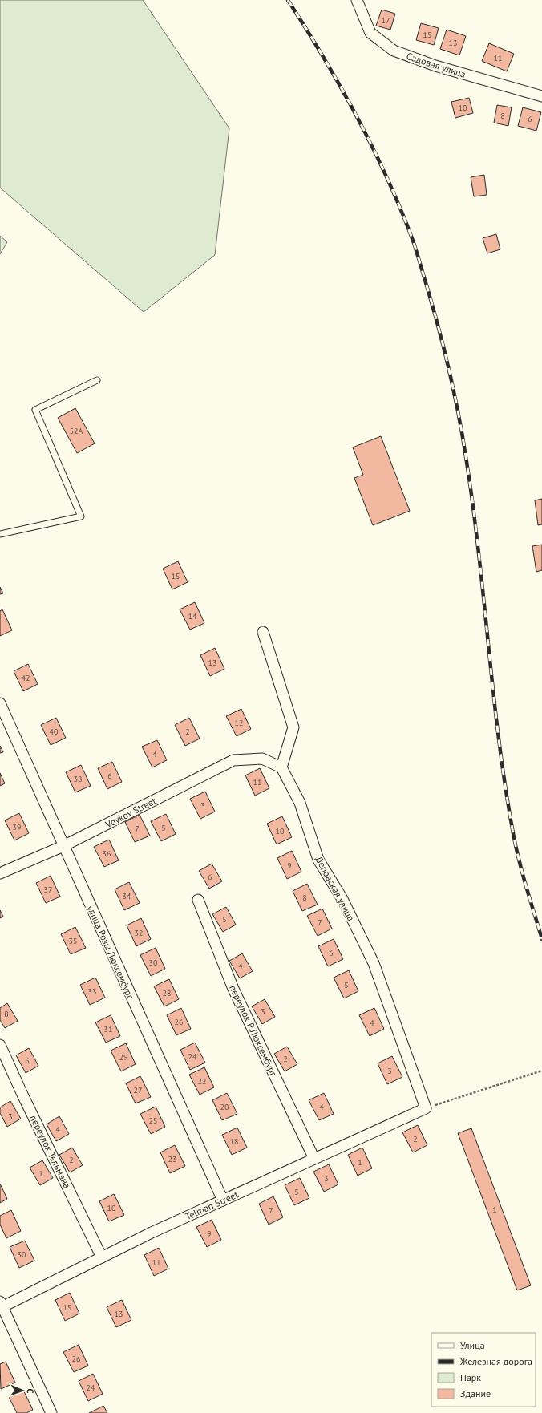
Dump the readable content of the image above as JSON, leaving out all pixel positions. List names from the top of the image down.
{
  "streets": {
    "street": [
      "Садовая улица",
      "Voykov Street",
      "Деповская улица",
      "улица Розы Люксембург",
      "переулок Р.Люксембург",
      "переулок Тельмана",
      "Telman Street"
    ]
  },
  "crossings": [
    ["Voykov Street", "Деповская улица"],
    ["Voykov Street", "улица Розы Люксембург"],
    ["Деповская улица", "Telman Street"],
    ["улица Розы Люксембург", "Telman Street"],
    ["переулок Р.Люксембург", "Telman Street"],
    ["переулок Тельмана", "Telman Street"]
  ],
  "house_numbers": [
    "17",
    "15",
    "13",
    "11",
    "10",
    "8",
    "6",
    "52А",
    "15",
    "14",
    "13",
    "42",
    "12",
    "40",
    "2",
    "4",
    "6",
    "38",
    "11",
    "3",
    "39",
    "5",
    "7",
    "10",
    "36",
    "9",
    "6",
    "37",
    "34",
    "8",
    "5",
    "7",
    "32",
    "35",
    "6",
    "30",
    "4",
    "5",
    "33",
    "28",
    "3",
    "8",
    "26",
    "4",
    "31",
    "24",
    "29",
    "2",
    "6",
    "3",
    "22",
    "27",
    "20",
    "4",
    "3",
    "25",
    "4",
    "2",
    "18",
    "23",
    "2",
    "1",
    "1",
    "3",
    "5",
    "10",
    "1",
    "7",
    "9",
    "30",
    "11",
    "15",
    "13",
    "26",
    "24"
  ],
  "legend": [
    "Улица",
    "Железная дорога",
    "Парк",
    "Здание"
  ],
  "north": "right"
}
